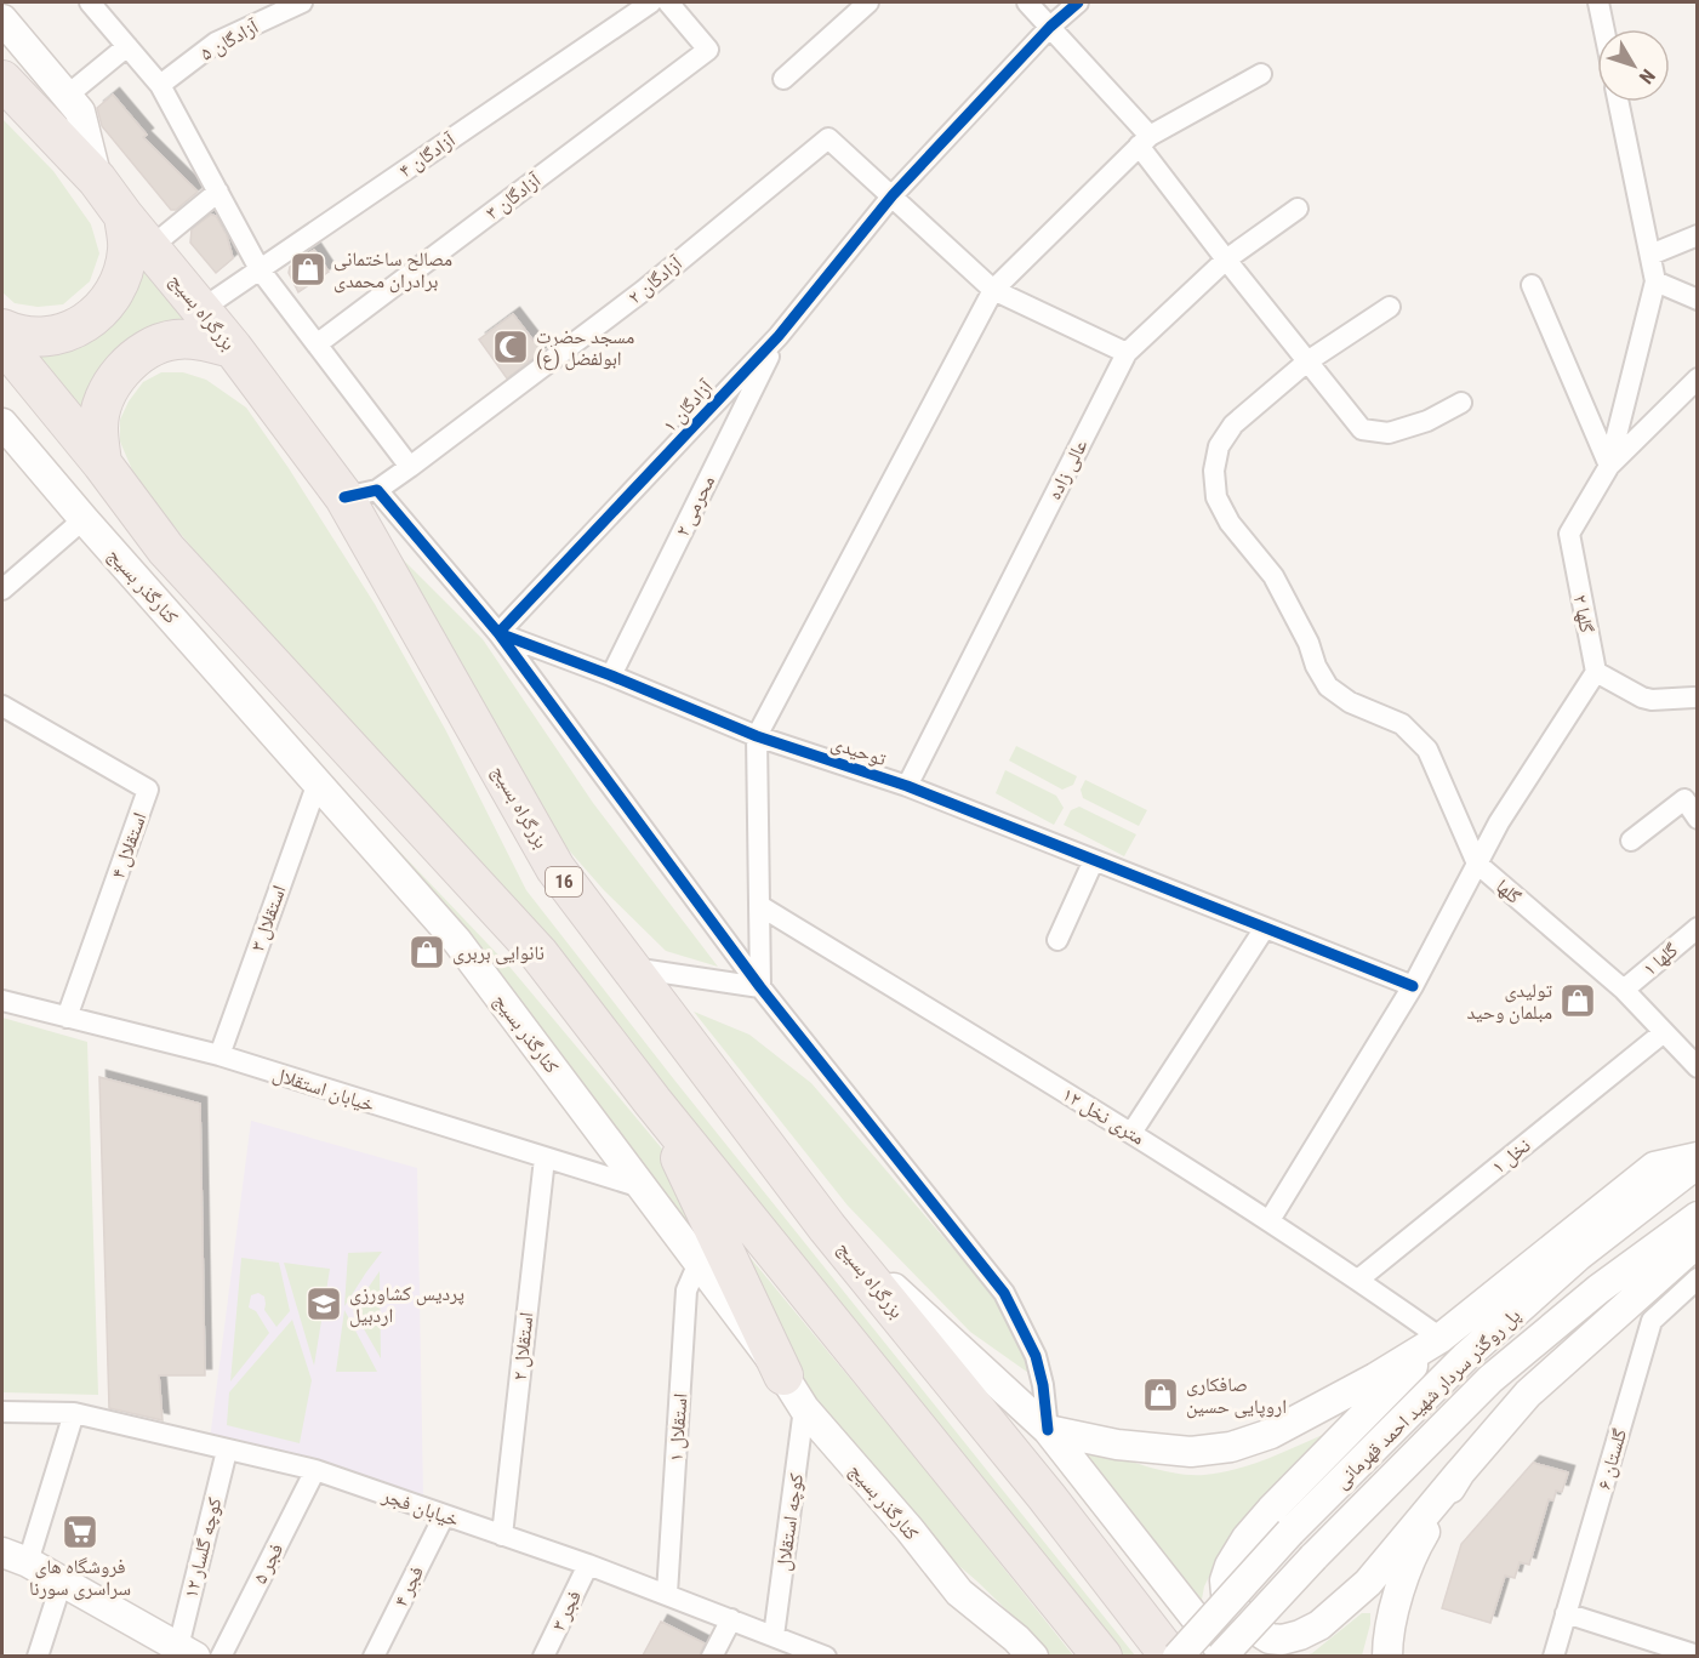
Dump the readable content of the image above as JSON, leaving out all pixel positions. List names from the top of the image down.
{
  "streets": {
    "highway": ["بزرگراه بسیج", "16"],
    "main road": ["کنارگذر بسیج", "پل روگذر سردار شهید احمد قهرمانی"],
    "street": [
      "آزادگان ۵",
      "آزادگان ۴",
      "آزادگان ۳",
      "آزادگان ۲",
      "آزادگان ۱",
      "عالی زاده",
      "محرمی ۲",
      "گلها ۲",
      "توحیدی",
      "استقلال ۴",
      "گلها",
      "استقلال ۳",
      "گلها ۱",
      "خیابان استقلال",
      "۱۲ متری نخل",
      "نخل ۱",
      "استقلال ۲",
      "استقلال ۱",
      "گلستان ۶",
      "خیابان فجر",
      "کوچه استقلال",
      "کوچه گلسار ۱۲",
      "فجر ۵",
      "فجر ۴",
      "فجر ۳"
    ]
  },
  "crossings": [
    ["آزادگان ۴", "بزرگراه بسیج"],
    ["آزادگان ۲", "آزادگان ۱"],
    ["بزرگراه بسیج", "توحیدی"],
    ["آزادگان ۱", "محرمی ۲"],
    ["آزادگان ۱", "توحیدی"],
    ["عالی زاده", "توحیدی"],
    ["محرمی ۲", "توحیدی"],
    ["کنارگذر بسیج", "استقلال ۳"],
    ["کنارگذر بسیج", "خیابان استقلال"],
    ["کنارگذر بسیج", "استقلال ۱"],
    ["کنارگذر بسیج", "کوچه استقلال"],
    ["استقلال ۴", "خیابان استقلال"],
    ["گلها", "گلها ۱"],
    ["گلها", "نخل ۱"],
    ["استقلال ۳", "خیابان استقلال"],
    ["خیابان استقلال", "استقلال ۲"],
    ["۱۲ متری نخل", "نخل ۱"],
    ["استقلال ۲", "خیابان فجر"],
    ["استقلال ۱", "خیابان فجر"],
    ["خیابان فجر", "کوچه استقلال"],
    ["خیابان فجر", "کوچه گلسار ۱۲"],
    ["خیابان فجر", "فجر ۵"],
    ["خیابان فجر", "فجر ۴"],
    ["خیابان فجر", "فجر ۳"]
  ],
  "places": {
    "shop": [
      "مصالح ساختمانی برادران محمدی",
      "نانوایی بربری",
      "تولیدی مبلمان وحید",
      "صافکاری اروپایی حسین"
    ],
    "mosque": ["مسجد حضرت ابولفضل (ع)"],
    "school or university": ["پردیس کشاورزی اردبیل"],
    "supermarket": ["فروشگاه های سراسری سورنا"]
  },
  "north": "bottom right"
}
